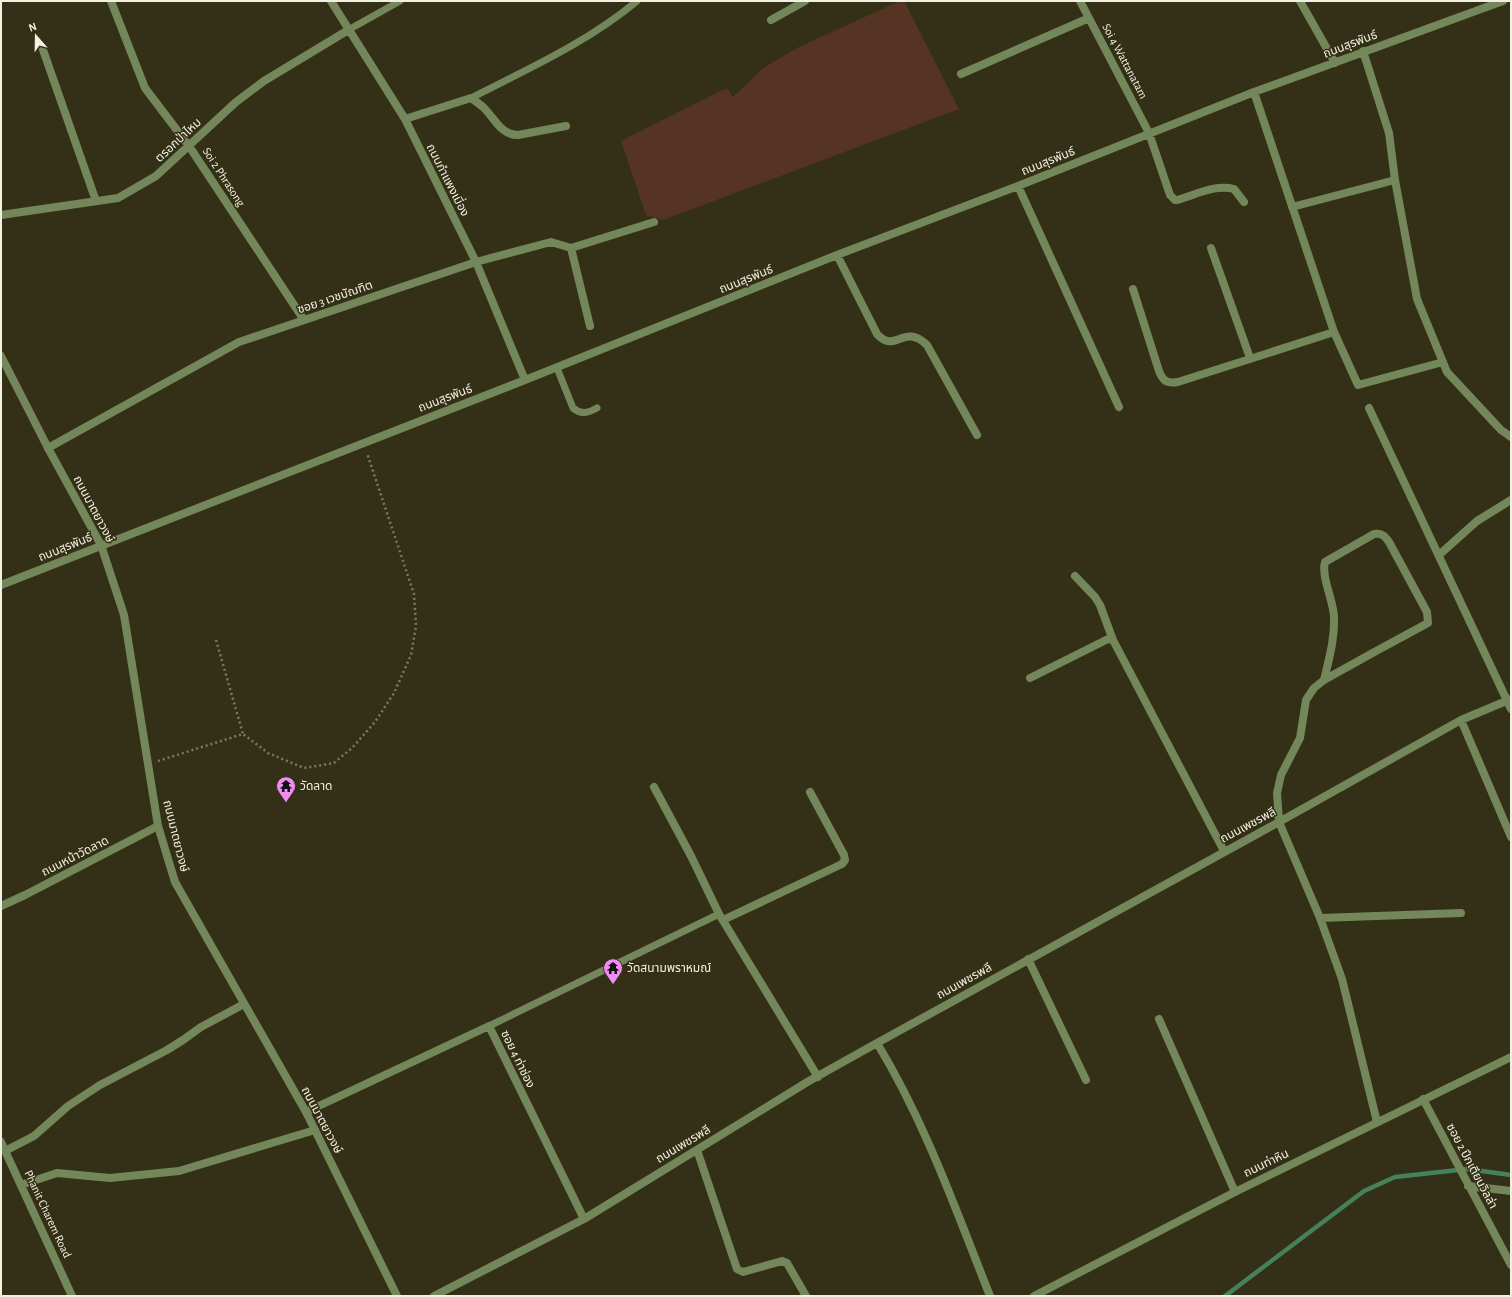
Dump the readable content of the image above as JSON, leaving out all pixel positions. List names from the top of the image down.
{
  "streets": {
    "street": [
      "ถนนสุรพันธ์",
      "Soi 4 Wattanatam",
      "ตรอกป่าไหม",
      "Soi 2 Phrasong",
      "ถนนกำแพงเมี่อง",
      "ซอย 3 เวชบัณฑิต",
      "ถนนมาตยาวงษ์",
      "ถนนเพชรพลี",
      "ถนนหน้าวัดลาด",
      "ซอย 4 ท่าช่อง",
      "ถนนท่าหิน",
      "ซอย 2 ปึกเตียนวิลล่า",
      "Phanit Charem Road"
    ]
  },
  "crossings": [
    ["ถนนสุรพันธ์", "Soi 4 Wattanatam"],
    ["ถนนสุรพันธ์", "ถนนกำแพงเมี่อง"],
    ["ถนนสุรพันธ์", "ถนนมาตยาวงษ์"],
    ["ตรอกป่าไหม", "Soi 2 Phrasong"],
    ["ตรอกป่าไหม", "ถนนกำแพงเมี่อง"],
    ["Soi 2 Phrasong", "ซอย 3 เวชบัณฑิต"],
    ["ถนนกำแพงเมี่อง", "ซอย 3 เวชบัณฑิต"],
    ["ซอย 3 เวชบัณฑิต", "ถนนมาตยาวงษ์"],
    ["ถนนมาตยาวงษ์", "ถนนหน้าวัดลาด"],
    ["ถนนมาตยาวงษ์", "ซอย 4 ท่าช่อง"],
    ["ถนนเพชรพลี", "ซอย 4 ท่าช่อง"],
    ["ถนนท่าหิน", "ซอย 2 ปึกเตียนวิลล่า"]
  ],
  "places": {
    "temple": ["วัดลาด", "วัดสนามพราหมณ์"]
  },
  "north": "top"
}
